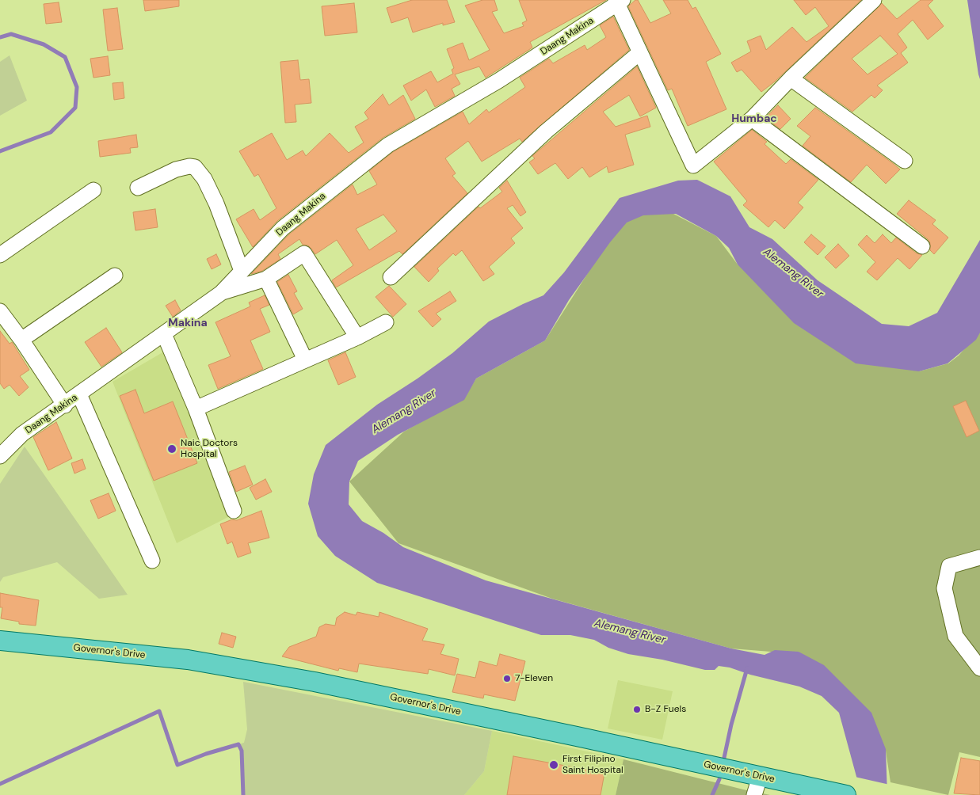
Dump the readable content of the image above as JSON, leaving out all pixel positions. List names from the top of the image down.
{
  "streets": {
    "main road": ["Governor's Drive"],
    "street": ["Daang Makina"]
  },
  "districts": ["Humbac", "Makina"],
  "water": ["Alemang River"],
  "places": [
    "Naic Doctors Hospital",
    "7-Eleven",
    "B-Z Fuels",
    "First Filipino Saint Hospital"
  ]
}
